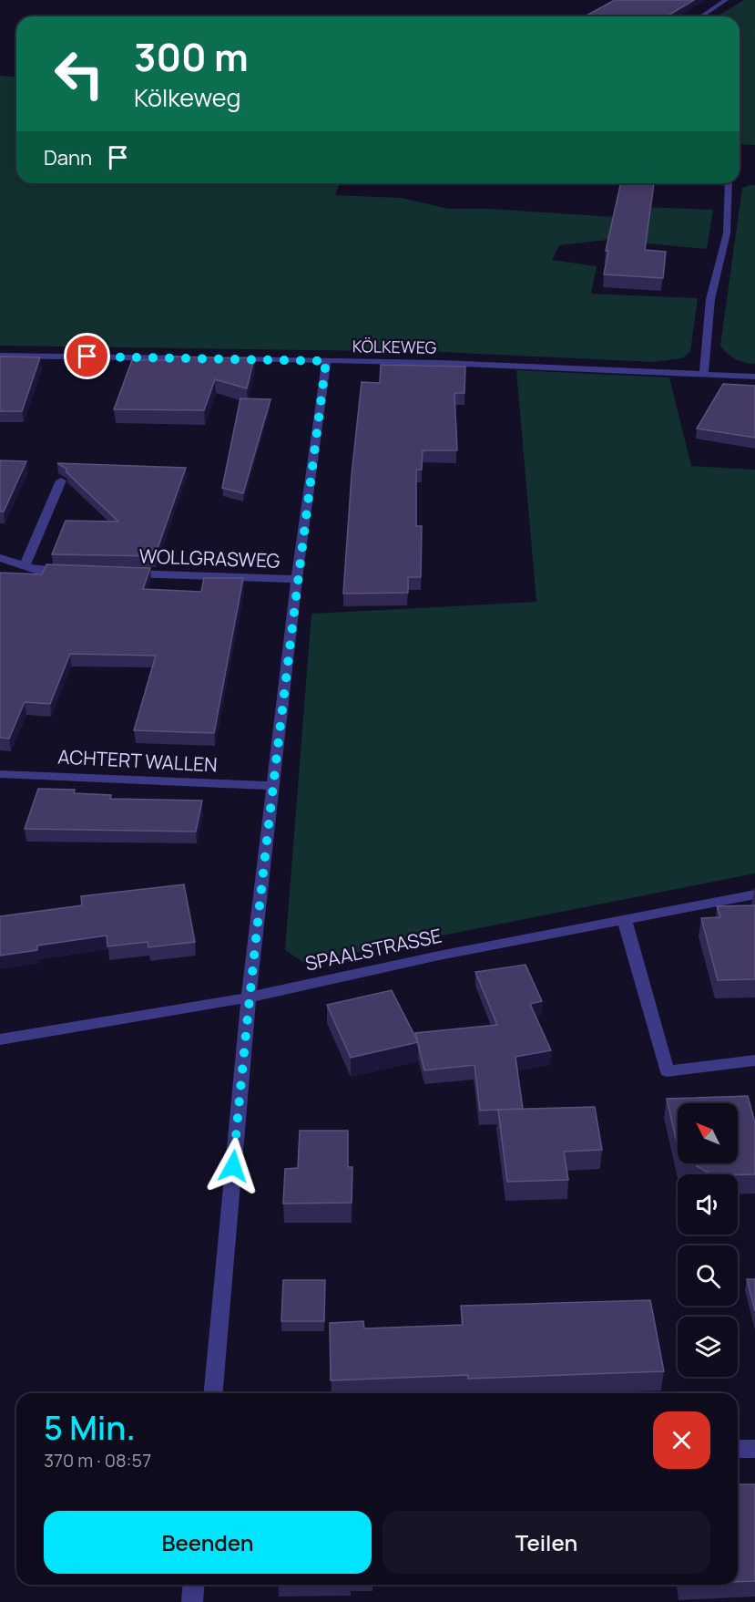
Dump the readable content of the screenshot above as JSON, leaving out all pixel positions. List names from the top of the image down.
{
  "streets": {
    "street": [
      "KÖLKEWEG",
      "WOLLGRASWEG",
      "ACHTERT WALLEN",
      "SPAALSTRASSE"
    ]
  },
  "north": "top left",
  "page": {
    "turn": ["300 m", "Kölkeweg"],
    "then": "Dann",
    "heading": ["5 Min.", "370 m · 08:57"],
    "buttons": ["Beenden", "Teilen"]
  }
}
